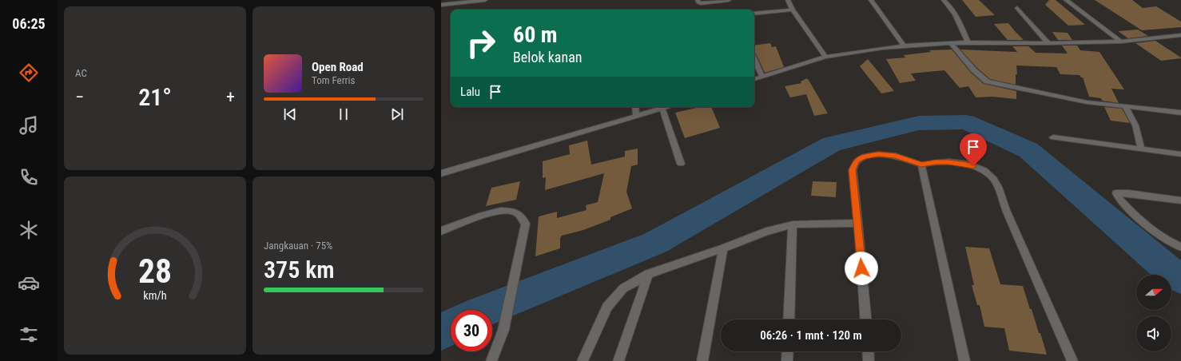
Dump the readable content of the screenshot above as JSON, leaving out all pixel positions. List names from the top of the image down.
{
  "north": "right",
  "page": {
    "tabs": "06:25",
    "tile": [
      "AC",
      ["Jangkauan · 75%", "375 km"]
    ],
    "turn": ["60 m", "Belok kanan"],
    "song": ["Open Road", "Tom Ferris"],
    "then": "Lalu",
    "heat": ["−", "21°", "+"],
    "limit": "30",
    "trip": "06:26 · 1 mnt · 120 m",
    "gauge": ["28", "km/h"]
  }
}
